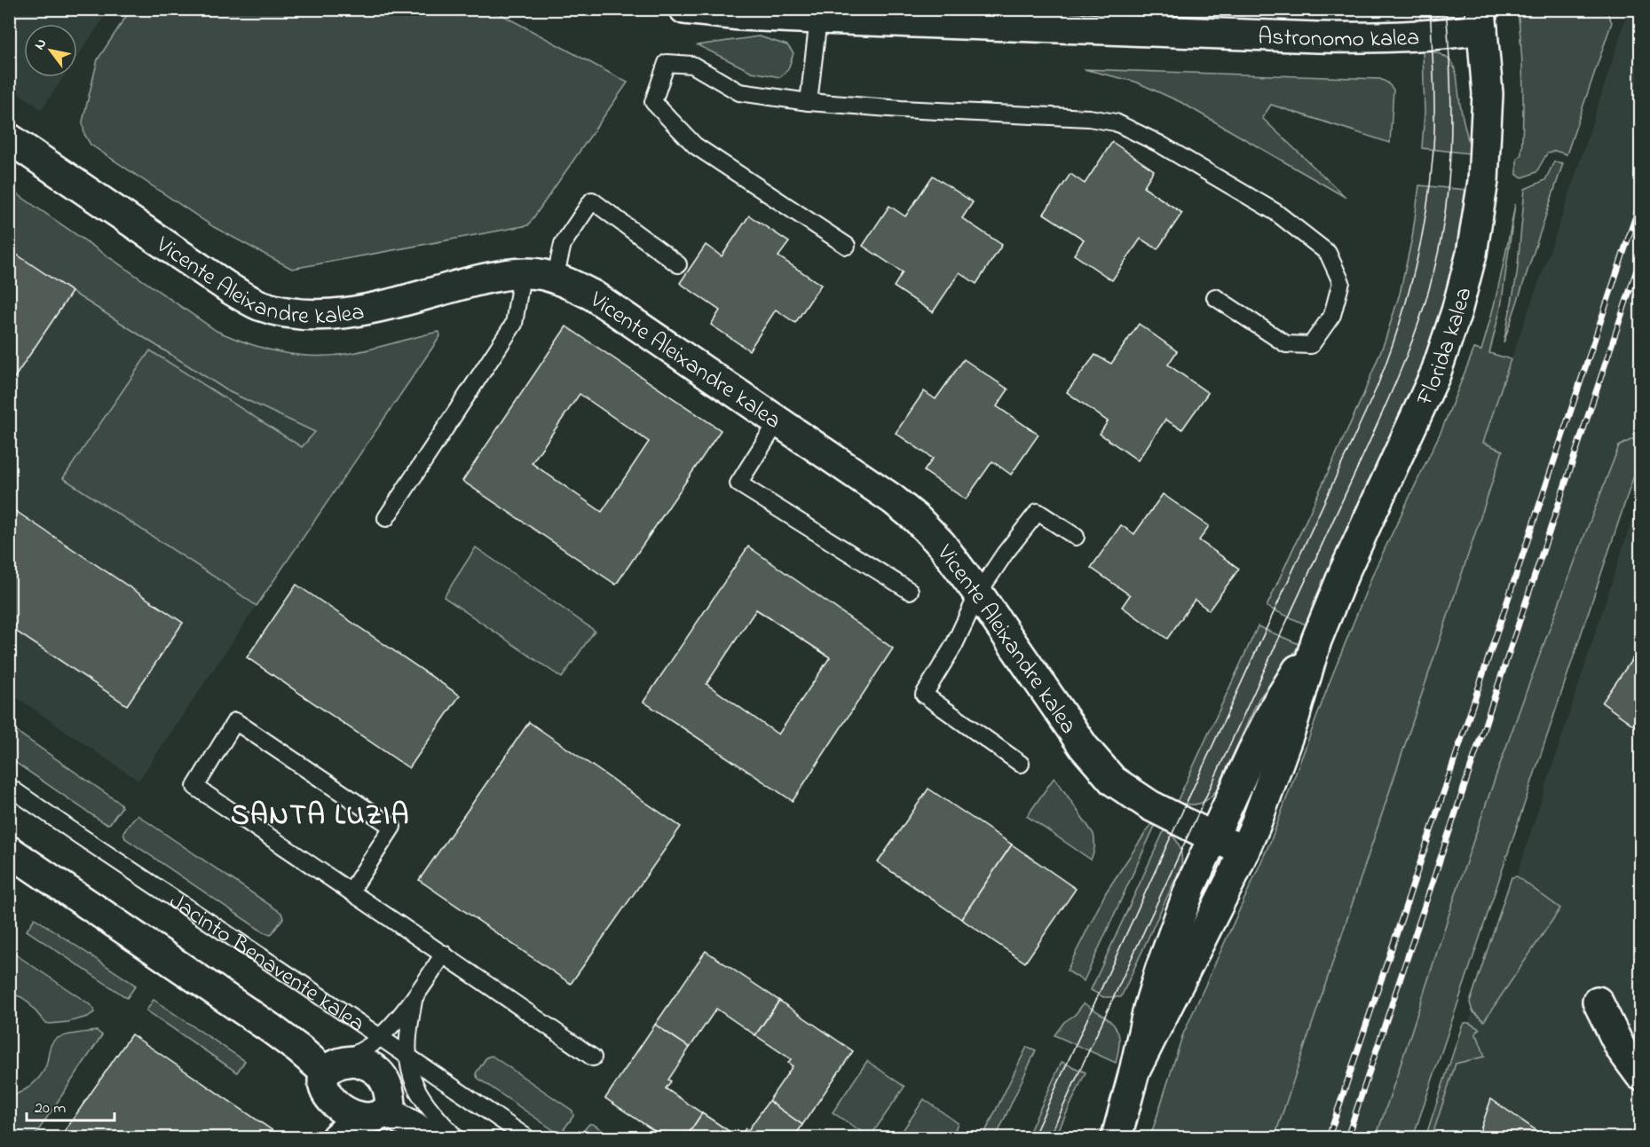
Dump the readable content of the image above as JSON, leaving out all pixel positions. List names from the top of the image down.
{
  "streets": {
    "street": ["Astronomo kalea", "Vicente Aleixandre kalea", "Florida kalea"],
    "lane": ["Jacinto Benavente kalea"]
  },
  "crossings": [
    ["Astronomo kalea", "Florida kalea"]
  ],
  "districts": ["SANTA LUZIA"],
  "scale_bar": "20 m",
  "north": "top left"
}
